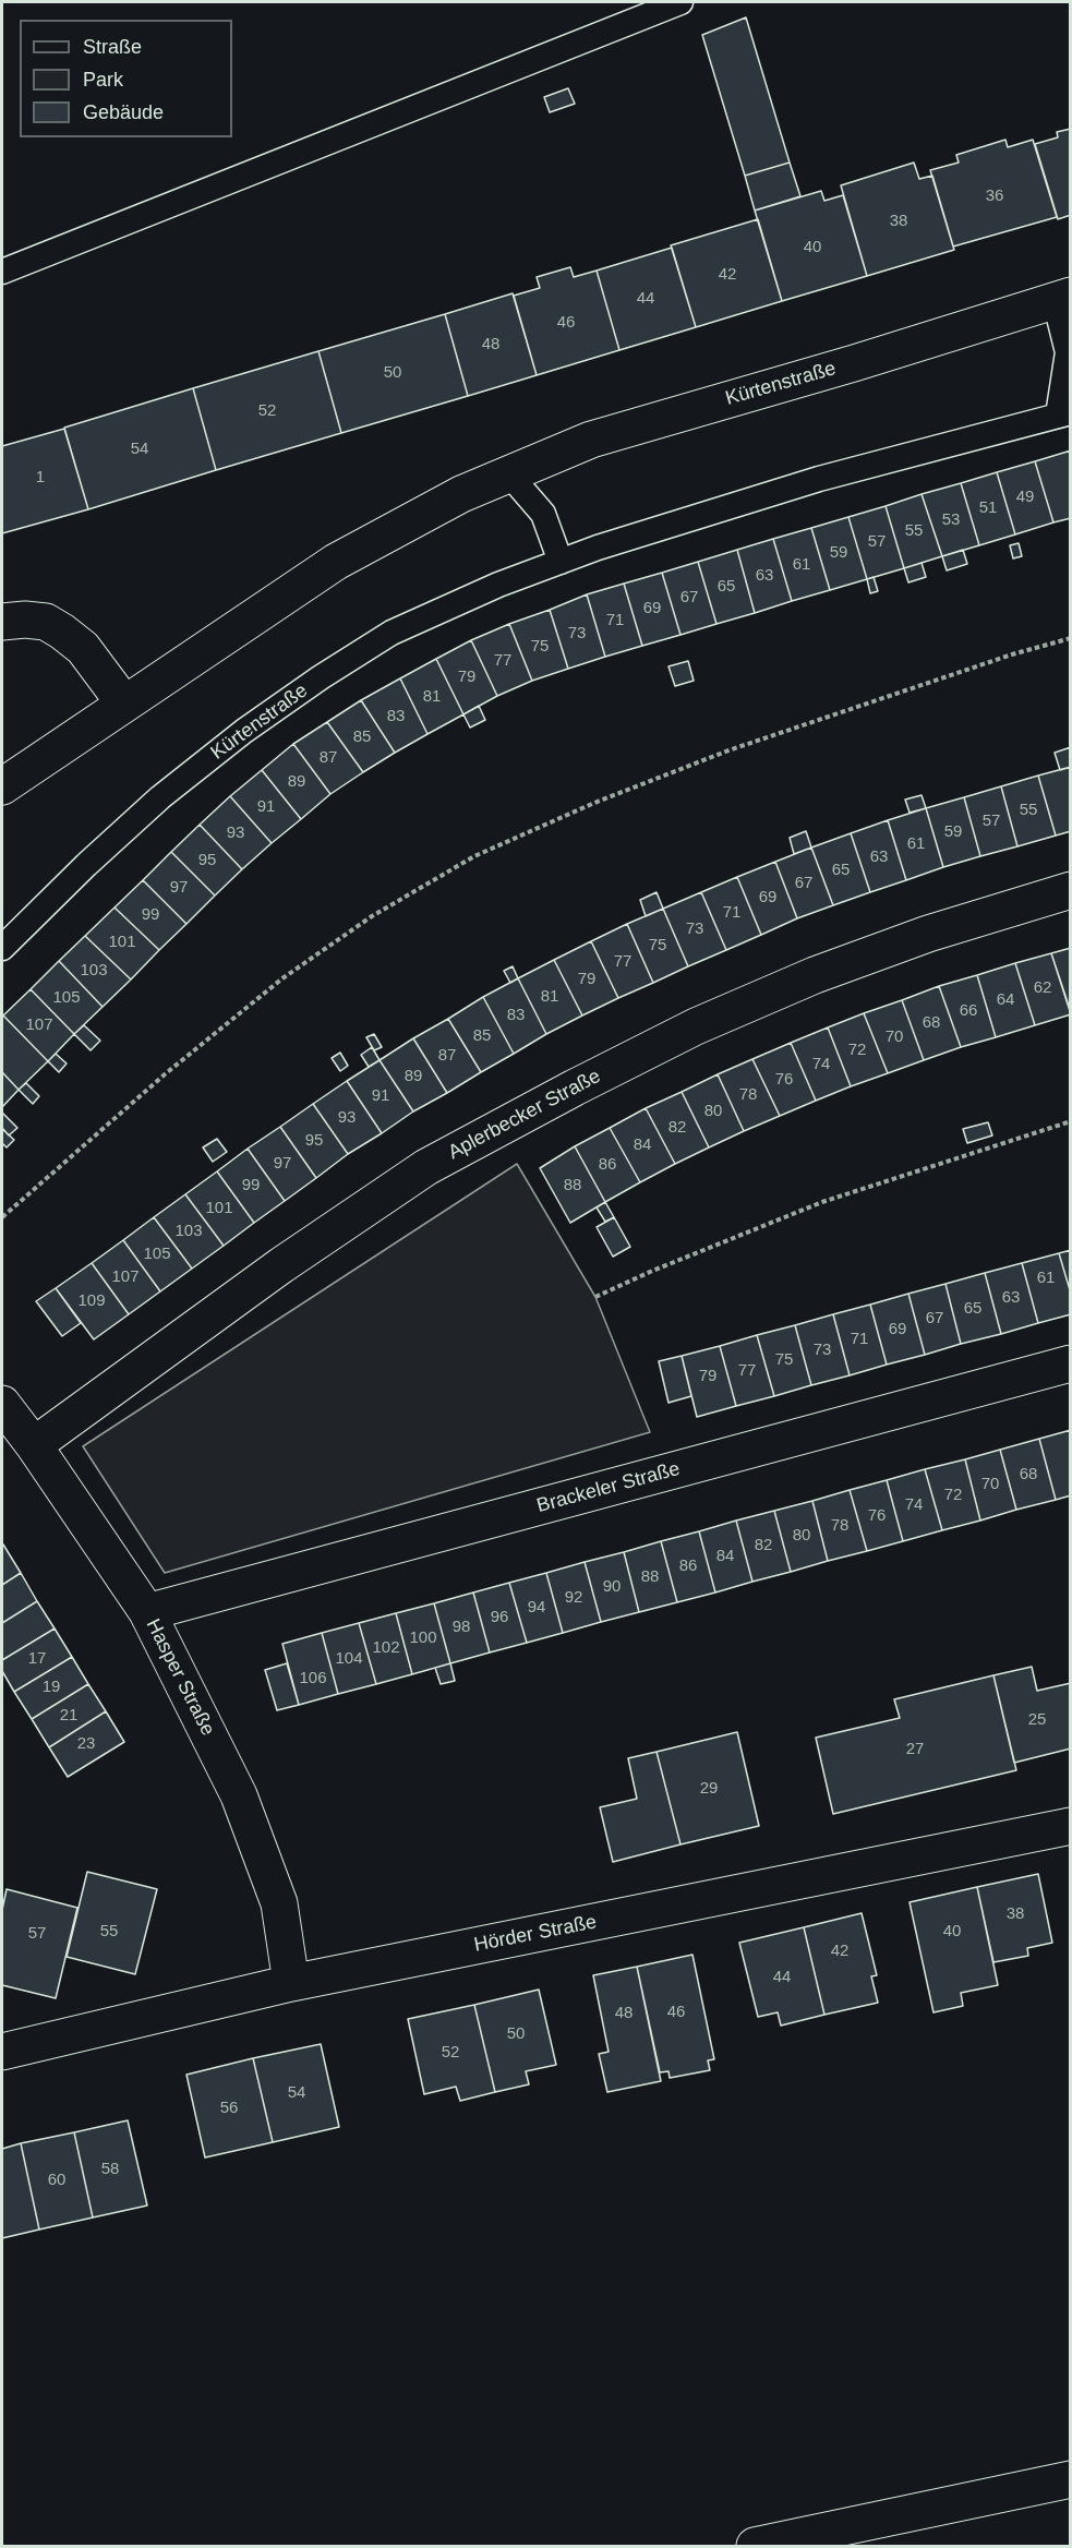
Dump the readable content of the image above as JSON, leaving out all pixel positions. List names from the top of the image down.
{
  "streets": {
    "main road": [
      "Kürtenstraße",
      "Aplerbecker Straße",
      "Brackeler Straße",
      "Hasper Straße",
      "Hörder Straße"
    ]
  },
  "crossings": [
    ["Aplerbecker Straße", "Hasper Straße"],
    ["Brackeler Straße", "Hasper Straße"],
    ["Hasper Straße", "Hörder Straße"]
  ],
  "house_numbers": [
    "36",
    "38",
    "40",
    "42",
    "44",
    "46",
    "48",
    "50",
    "52",
    "54",
    "1",
    "49",
    "51",
    "53",
    "55",
    "57",
    "59",
    "61",
    "63",
    "65",
    "67",
    "69",
    "71",
    "73",
    "75",
    "77",
    "79",
    "81",
    "83",
    "85",
    "87",
    "89",
    "91",
    "55",
    "57",
    "59",
    "93",
    "61",
    "63",
    "95",
    "65",
    "67",
    "97",
    "69",
    "71",
    "99",
    "73",
    "101",
    "75",
    "77",
    "103",
    "79",
    "62",
    "81",
    "105",
    "64",
    "66",
    "83",
    "68",
    "107",
    "85",
    "70",
    "72",
    "87",
    "74",
    "89",
    "76",
    "78",
    "91",
    "80",
    "93",
    "82",
    "95",
    "84",
    "97",
    "86",
    "99",
    "88",
    "101",
    "103",
    "105",
    "107",
    "61",
    "63",
    "109",
    "65",
    "67",
    "69",
    "71",
    "73",
    "75",
    "77",
    "79",
    "68",
    "70",
    "72",
    "74",
    "76",
    "78",
    "80",
    "82",
    "84",
    "86",
    "88",
    "90",
    "92",
    "94",
    "96",
    "98",
    "100",
    "102",
    "17",
    "104",
    "106",
    "19",
    "21",
    "25",
    "23",
    "27",
    "29",
    "38",
    "55",
    "40",
    "57",
    "42",
    "44",
    "46",
    "48",
    "50",
    "52",
    "54",
    "56",
    "58",
    "60"
  ],
  "legend": ["Straße", "Park", "Gebäude"]
}
